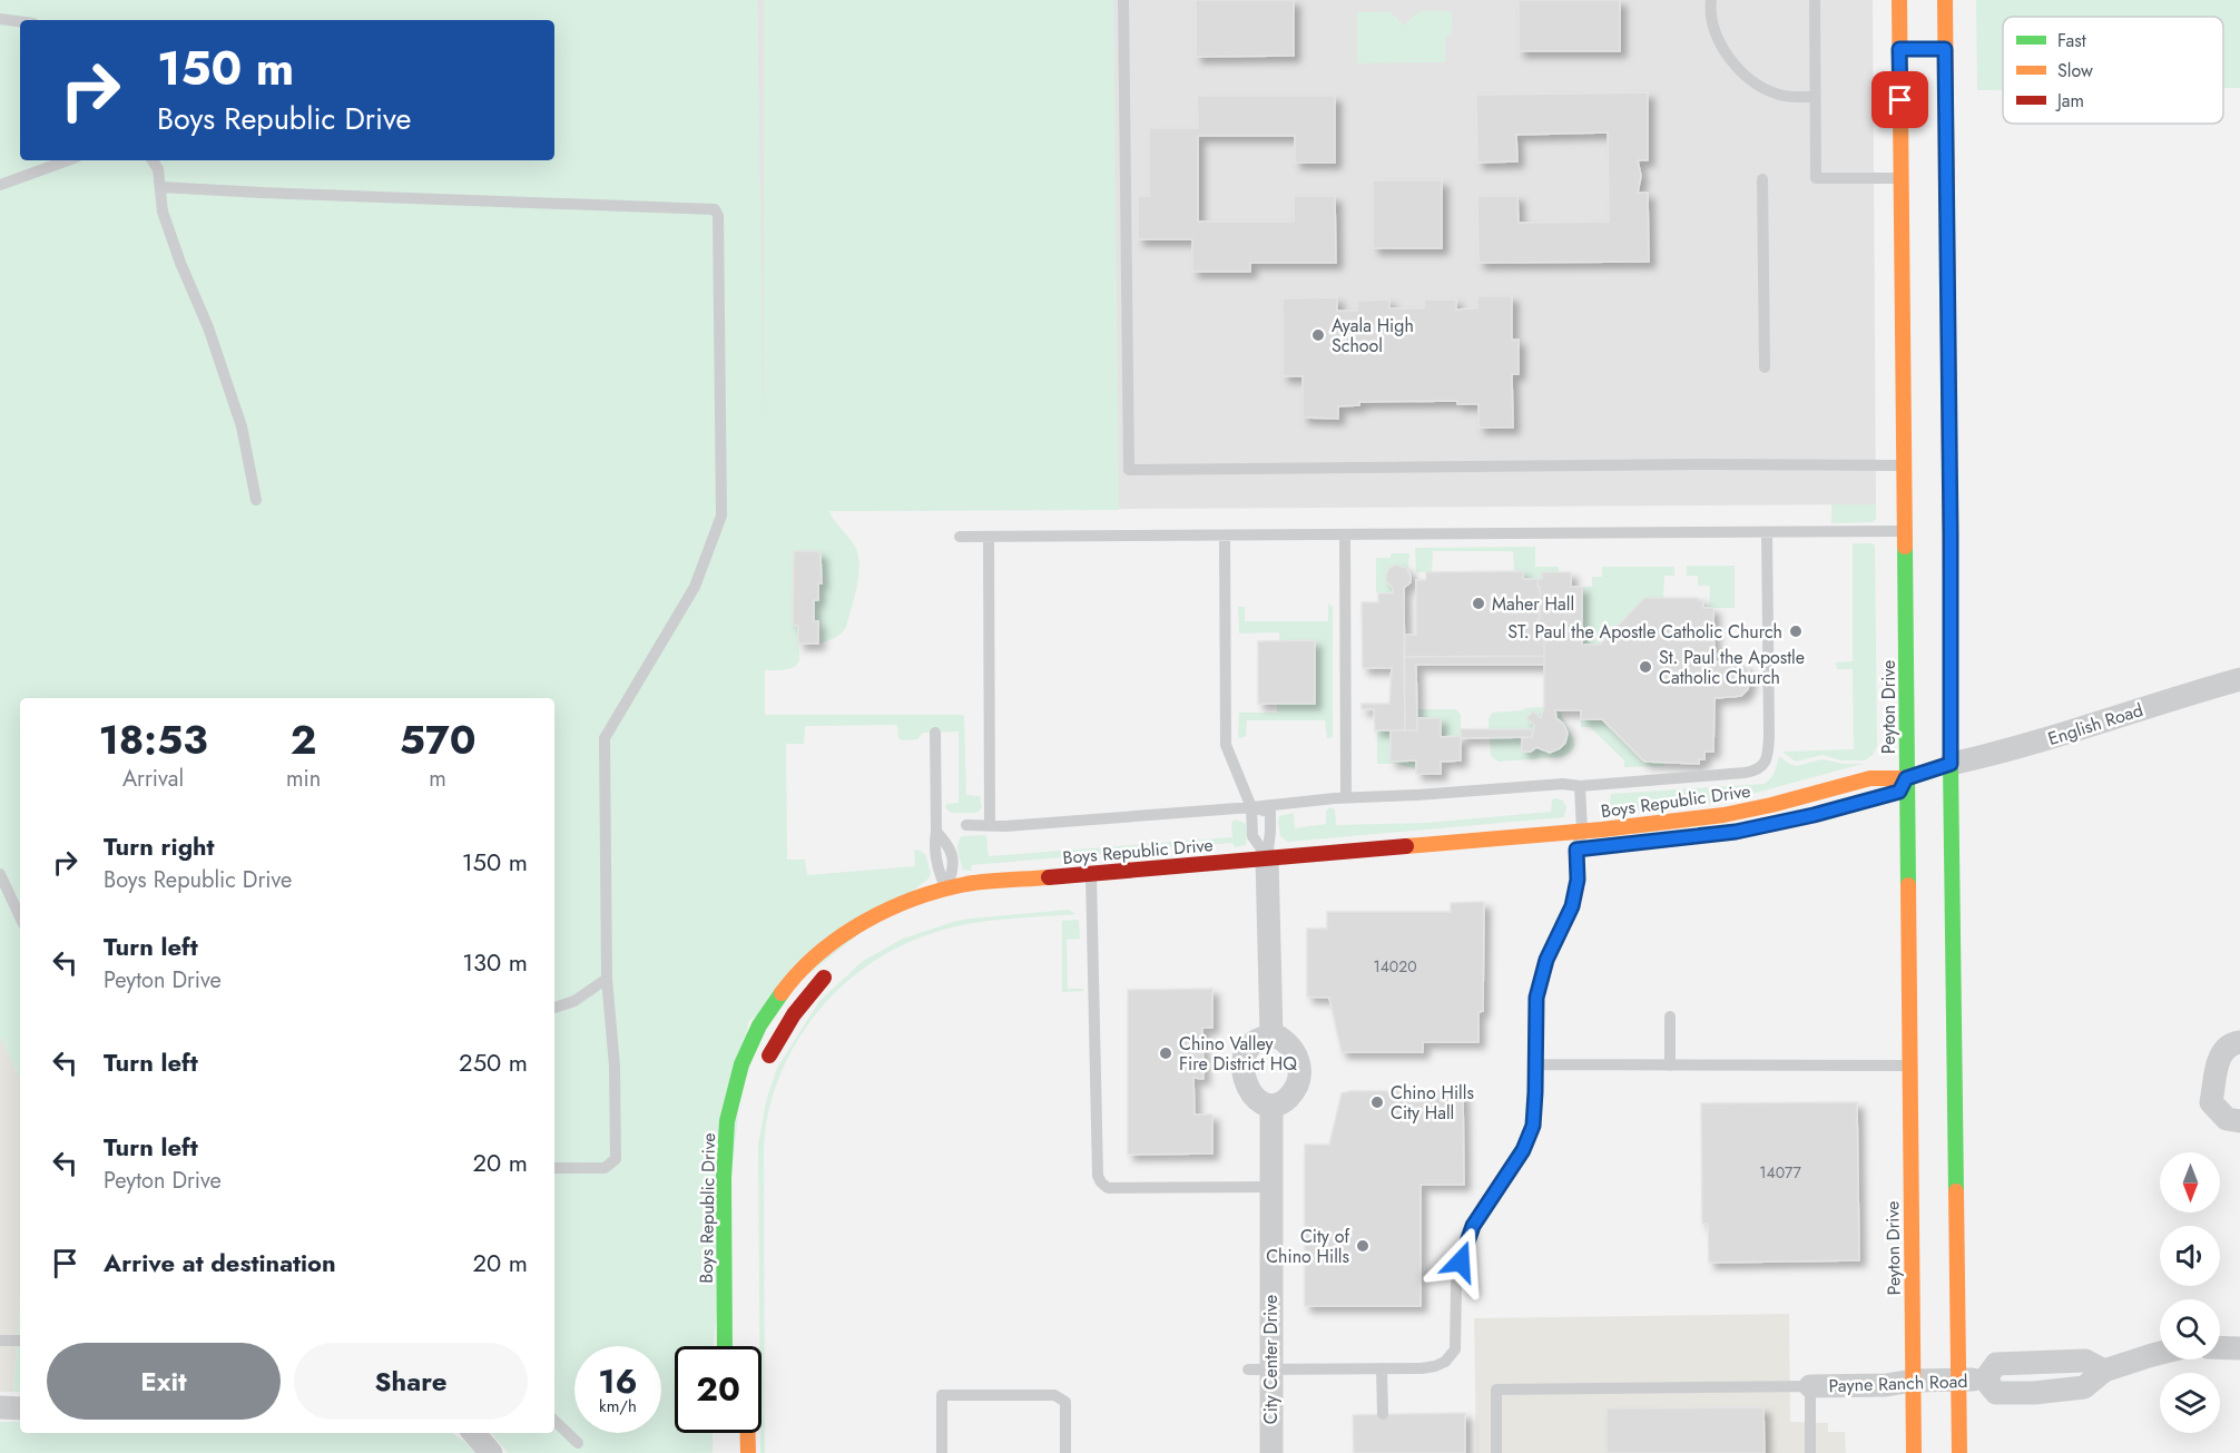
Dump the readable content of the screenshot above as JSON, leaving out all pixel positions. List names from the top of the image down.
{
  "streets": {
    "main road": ["Peyton Drive", "Boys Republic Drive"],
    "street": ["English Road", "City Center Drive", "Payne Ranch Road"]
  },
  "crossings": [
    ["Peyton Drive", "Boys Republic Drive"],
    ["Peyton Drive", "Payne Ranch Road"],
    ["English Road", "Boys Republic Drive"]
  ],
  "places": [
    "Ayala High School",
    "Maher Hall",
    "ST. Paul the Apostle Catholic Church",
    "St. Paul the Apostle Catholic Church",
    "Chino Valley Fire District HQ",
    "Chino Hills City Hall",
    "City of Chino Hills"
  ],
  "house_numbers": ["14020", "14077"],
  "legend": ["Fast", "Slow", "Jam"],
  "north": "bottom",
  "page": {
    "turn": ["150 m", "Boys Republic Drive"],
    "eta": [
      "18:53",
      "Arrival",
      "2",
      "min",
      "570",
      "m"
    ],
    "list": [
      {
        "name": "Turn right",
        "note": "Boys Republic Drive",
        "value": "150 m"
      },
      {
        "name": "Turn left",
        "note": "Peyton Drive",
        "value": "130 m"
      },
      {
        "name": "Turn left",
        "value": "250 m"
      },
      {
        "name": "Turn left",
        "note": "Peyton Drive",
        "value": "20 m"
      },
      {
        "name": "Arrive at destination",
        "value": "20 m"
      }
    ],
    "buttons": ["Exit", "Share"],
    "speed": "16 km/h",
    "limit": "20"
  }
}
